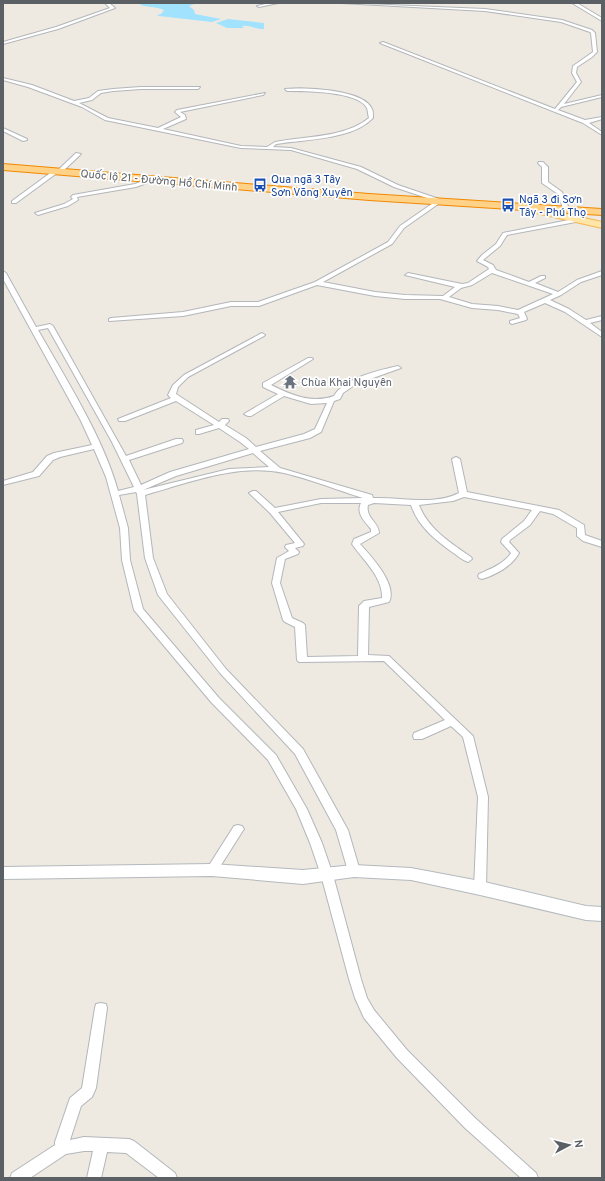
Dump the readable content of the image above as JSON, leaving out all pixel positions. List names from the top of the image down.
{
  "streets": {
    "highway": ["Quốc lộ 21 - Đường Hồ Chí Minh"]
  },
  "places": {
    "bus stop": ["Qua ngã 3 Tây Sơn Võng Xuyên", "Ngã 3 đi Sơn Tây - Phú Thọ"],
    "temple": ["Chùa Khai Nguyên"]
  },
  "north": "right"
}
